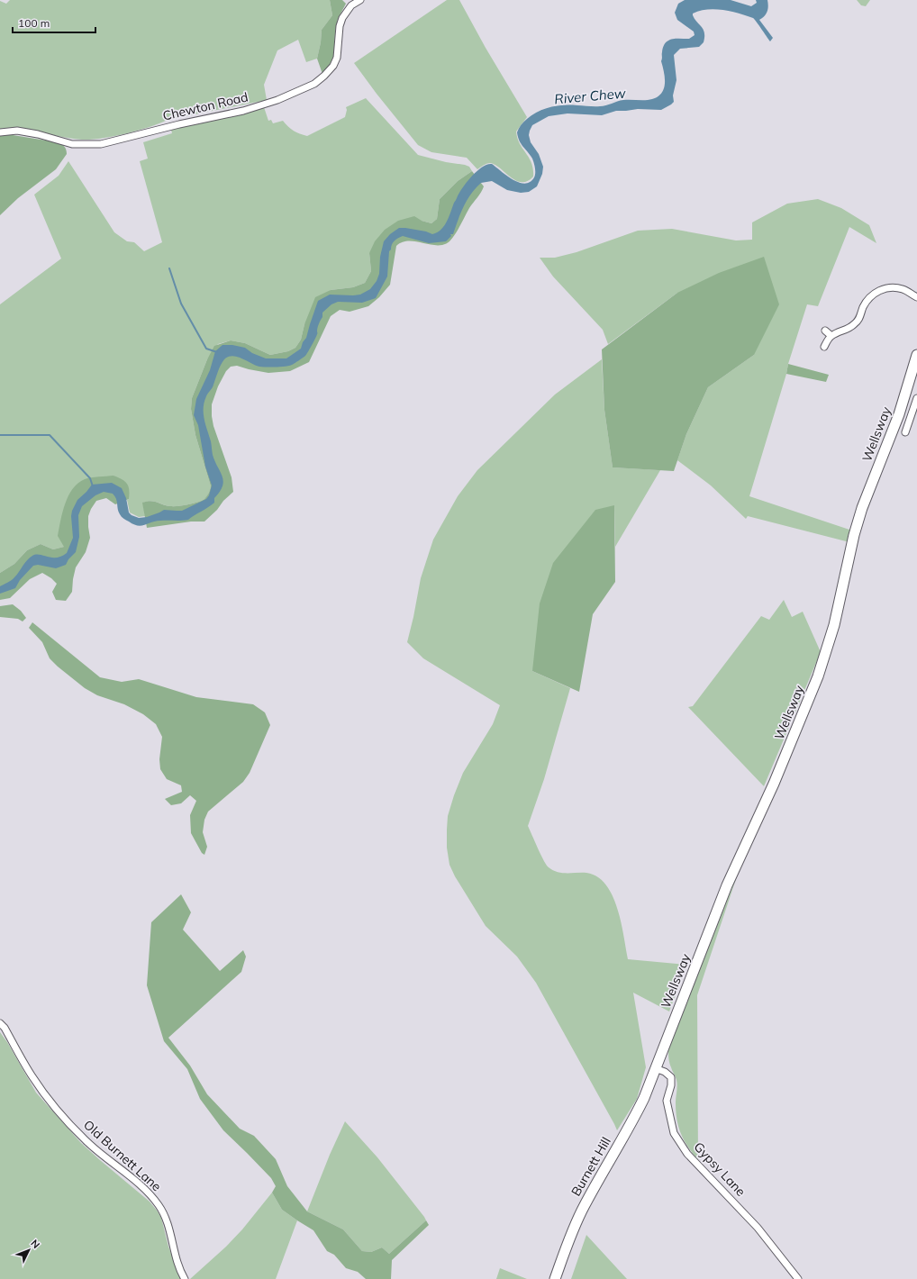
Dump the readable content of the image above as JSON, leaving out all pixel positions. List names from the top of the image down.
{
  "streets": {
    "main road": ["Wellsway", "Burnett Hill"],
    "street": ["Chewton Road", "Old Burnett Lane", "Gypsy Lane"]
  },
  "crossings": [
    ["Wellsway", "Burnett Hill"],
    ["Wellsway", "Gypsy Lane"],
    ["Burnett Hill", "Gypsy Lane"]
  ],
  "water": ["River Chew"],
  "scale_bar": "100 m",
  "north": "top right"
}
